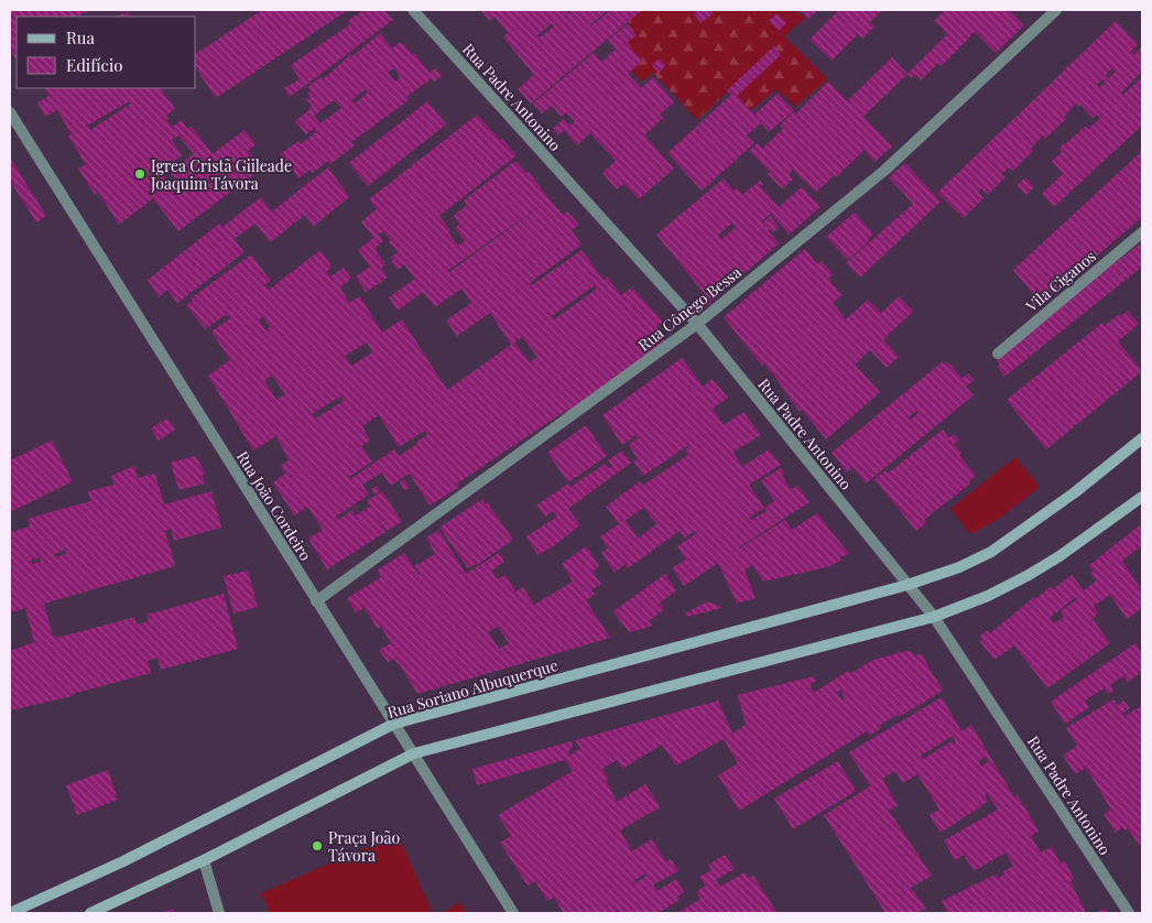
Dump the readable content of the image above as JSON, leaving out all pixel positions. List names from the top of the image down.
{
  "streets": {
    "main road": ["Rua Soriano Albuquerque"],
    "street": [
      "Rua Padre Antonino",
      "Vila Ciganos",
      "Rua Cônego Bessa",
      "Rua João Cordeiro"
    ]
  },
  "crossings": [
    ["Rua Padre Antonino", "Rua Cônego Bessa"],
    ["Rua Padre Antonino", "Rua Soriano Albuquerque"],
    ["Rua Cônego Bessa", "Rua João Cordeiro"],
    ["Rua João Cordeiro", "Rua Soriano Albuquerque"]
  ],
  "places": ["Igrea Cristã Giileade Joaquim Távora", "Praça João Távora"],
  "legend": ["Rua", "Edifício"]
}
